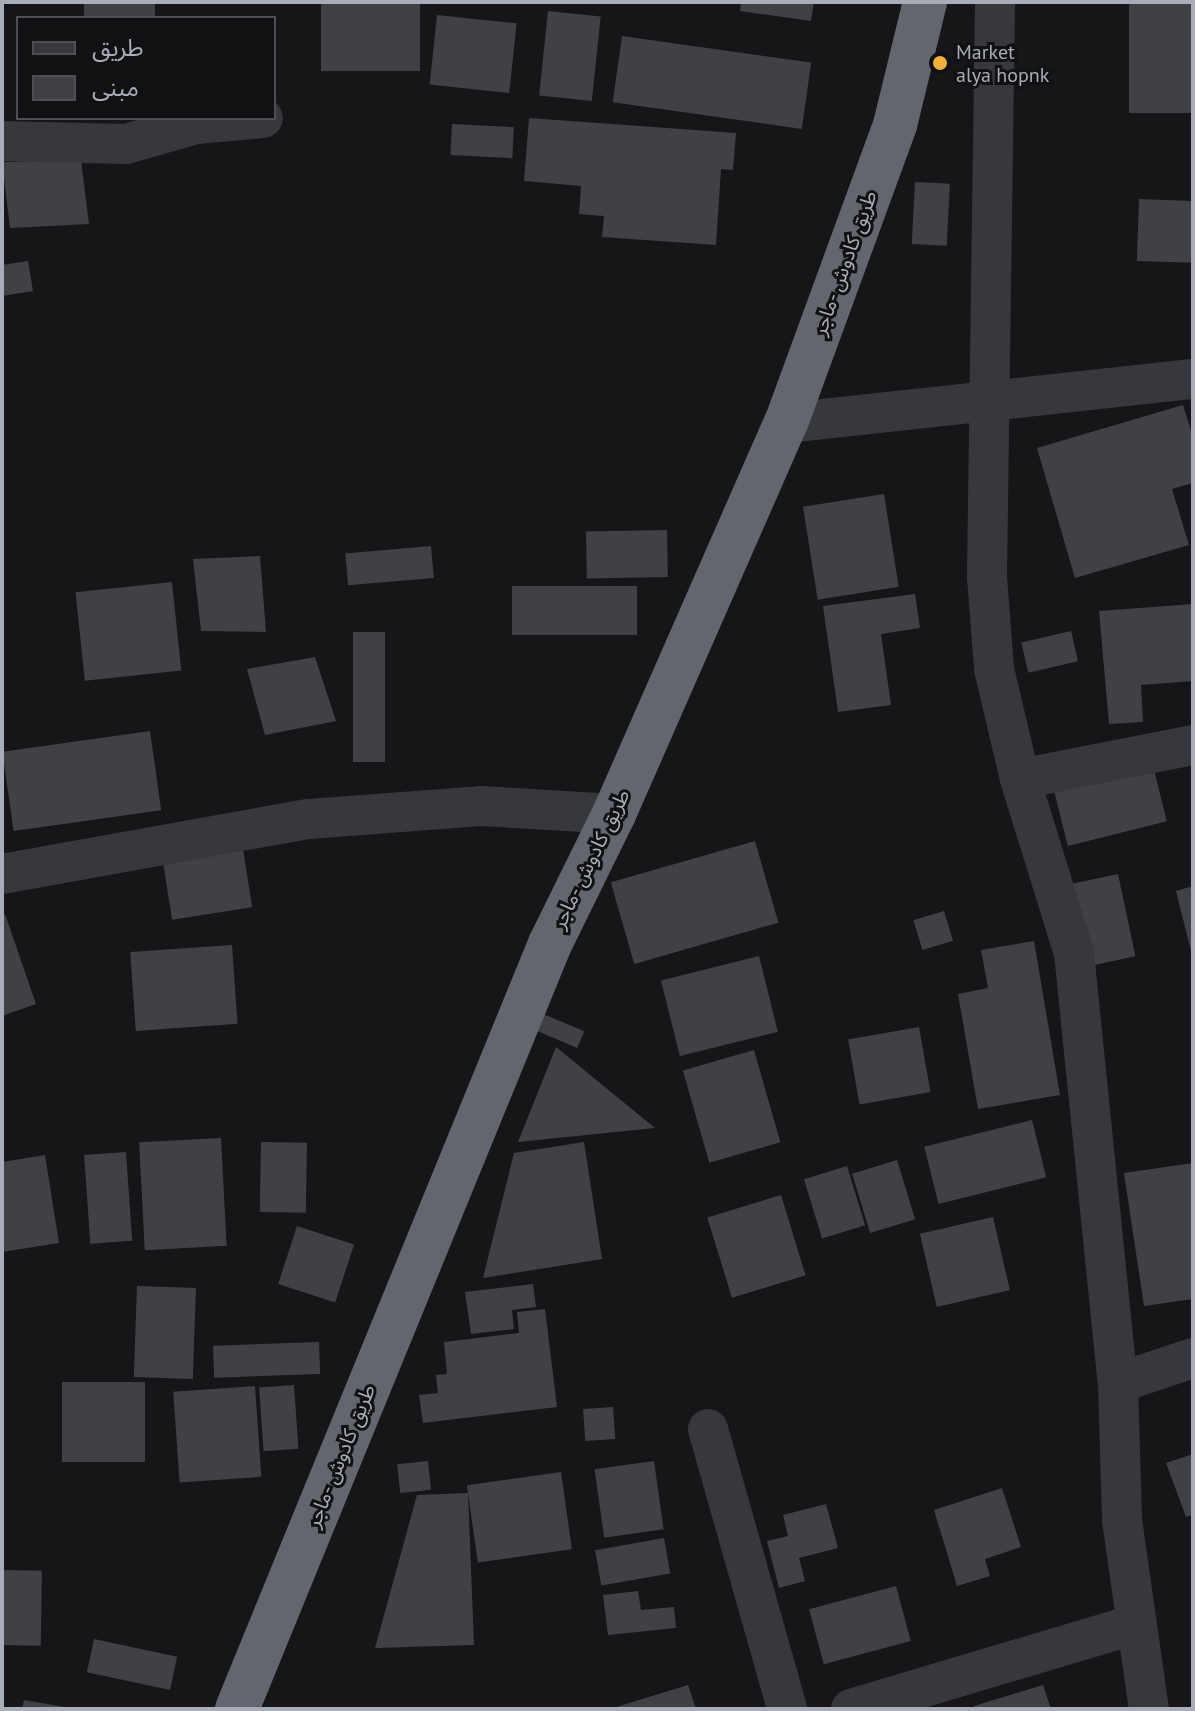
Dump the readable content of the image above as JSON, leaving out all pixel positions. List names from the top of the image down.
{
  "streets": {
    "highway": ["طريق كادوش -ماجر"]
  },
  "places": ["Market alya hopnk"],
  "legend": ["طريق", "مبنى"]
}
